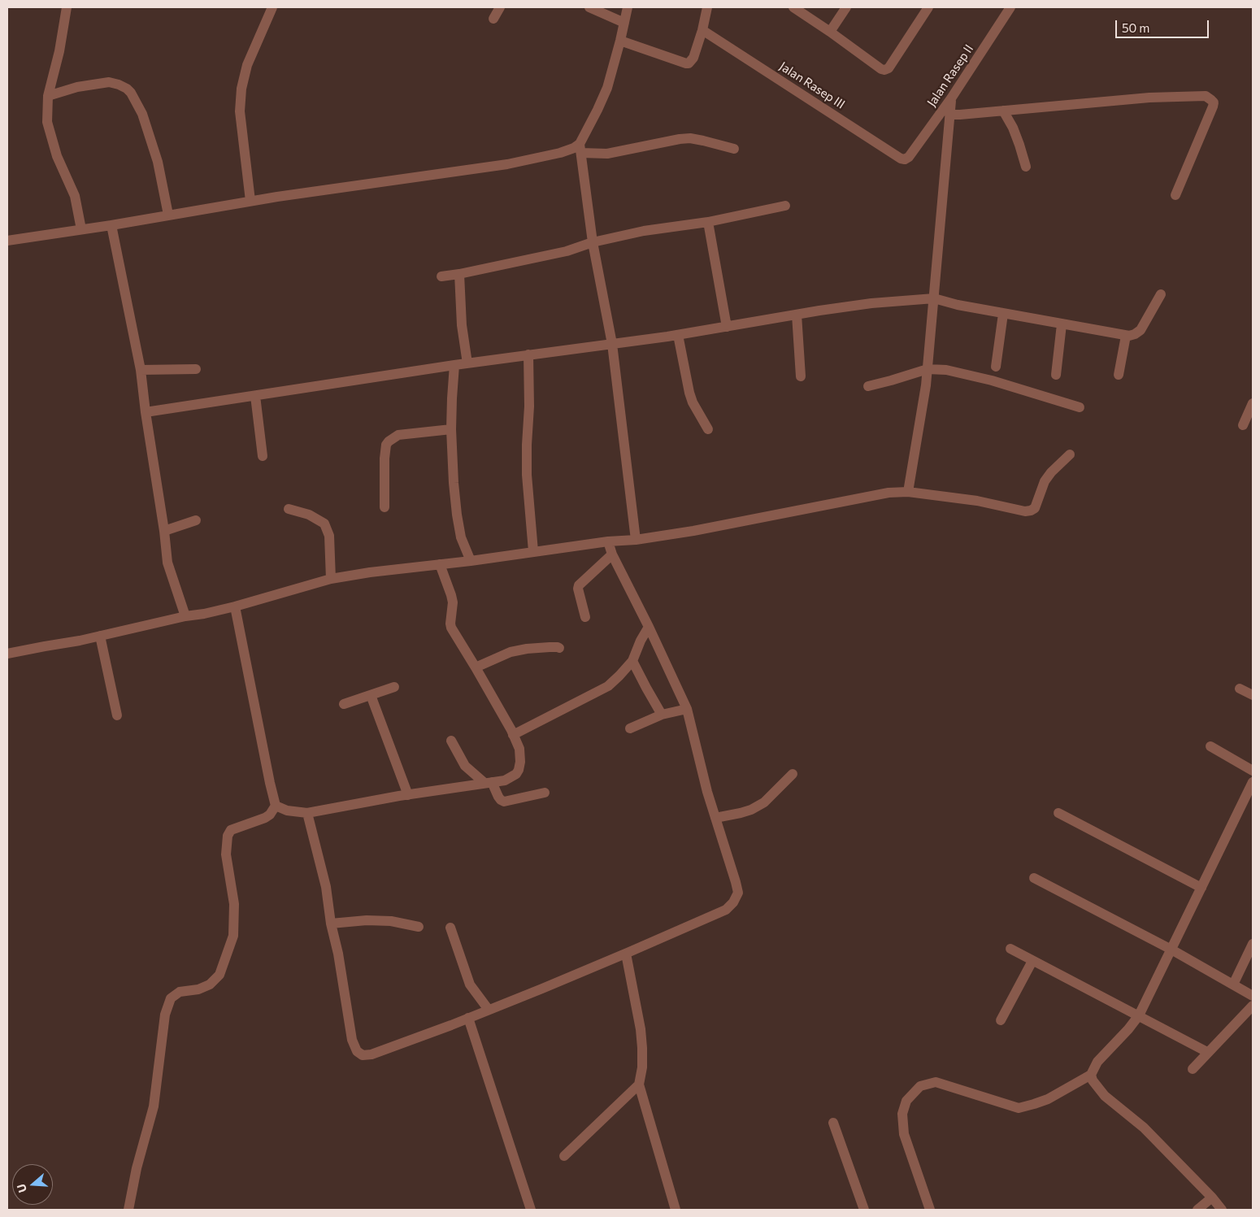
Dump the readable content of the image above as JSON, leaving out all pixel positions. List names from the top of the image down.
{
  "streets": {
    "street": ["Jalan Rasep II", "Jalan Rasep III"]
  },
  "crossings": [
    ["Jalan Rasep II", "Jalan Rasep III"]
  ],
  "scale_bar": "50 m",
  "north": "left"
}
